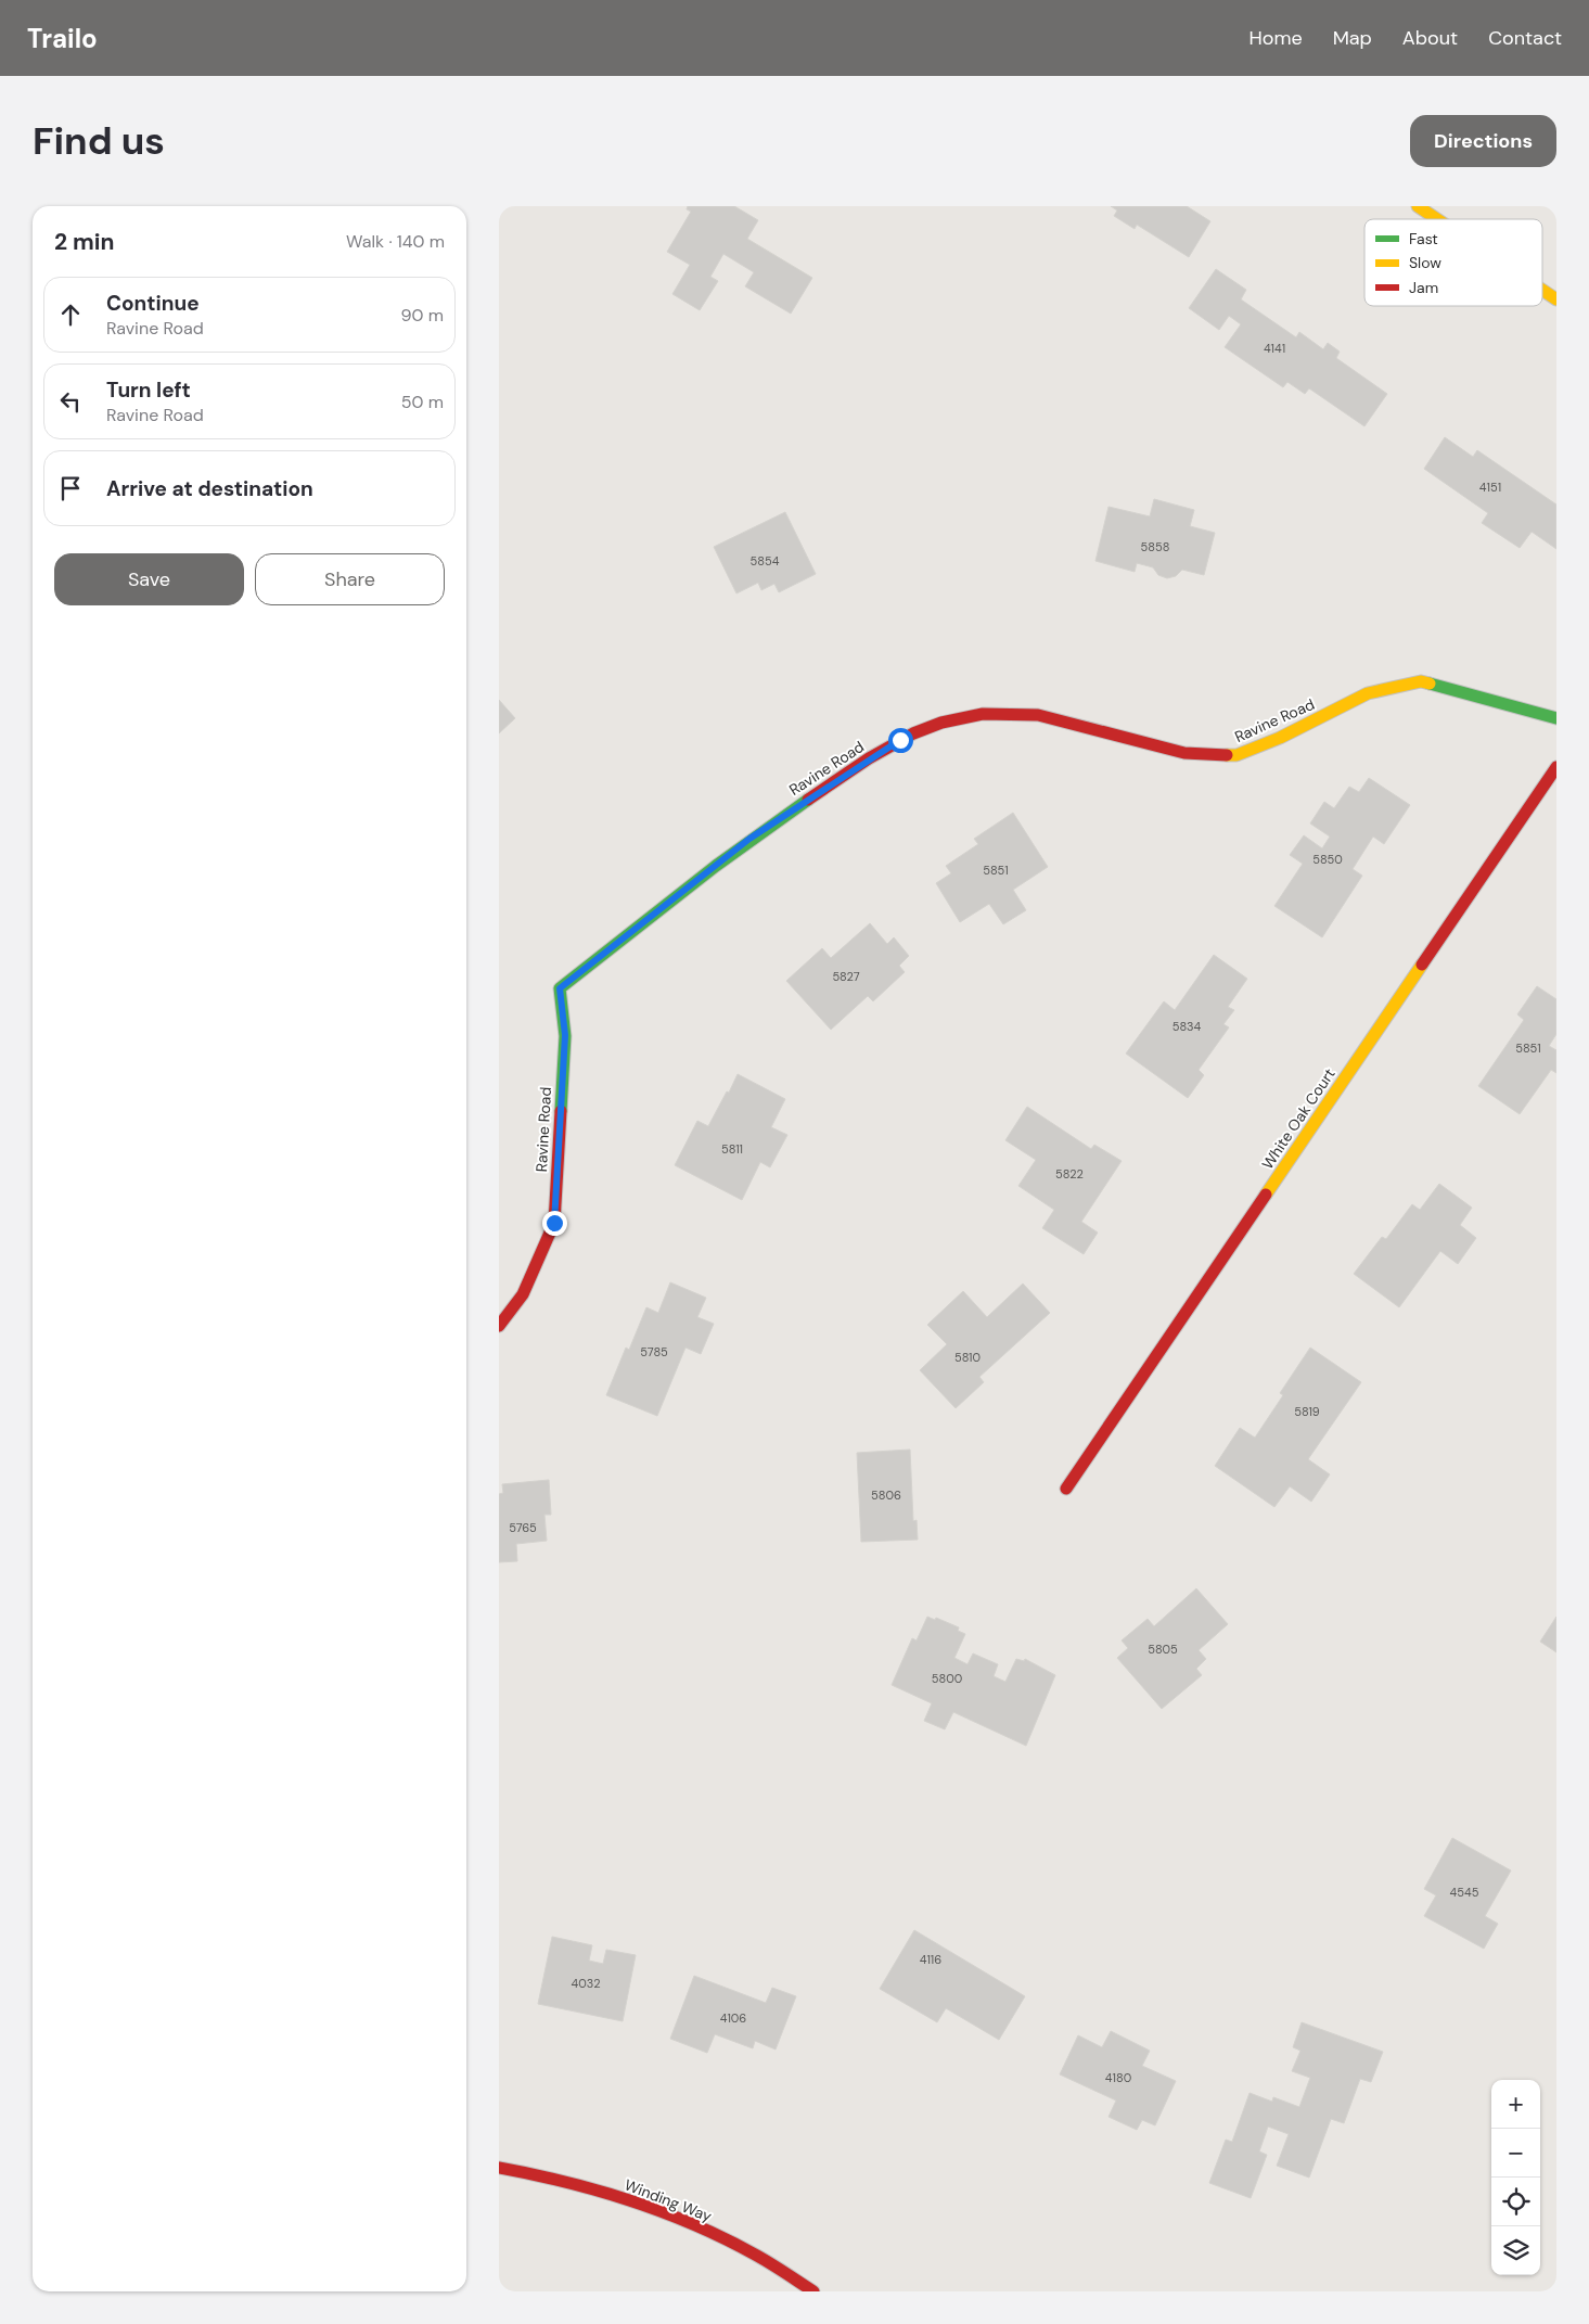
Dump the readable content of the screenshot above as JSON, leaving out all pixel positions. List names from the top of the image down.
{
  "streets": {
    "street": ["Ravine Road", "White Oak Court", "Winding Way"]
  },
  "house_numbers": [
    "4141",
    "4151",
    "5858",
    "5854",
    "5850",
    "5851",
    "5827",
    "5834",
    "5851",
    "5811",
    "5822",
    "5785",
    "5810",
    "5819",
    "5806",
    "5765",
    "5805",
    "5800",
    "4545",
    "4116",
    "4032",
    "4106",
    "4180"
  ],
  "legend": ["Fast", "Slow", "Jam"],
  "page": {
    "header": "Trailo",
    "nav": [
      "Home",
      "Map",
      "About",
      "Contact"
    ],
    "buttons": [
      "Directions",
      ["Save", "Share"]
    ],
    "title": "Find us",
    "heading": ["2 min", "Walk · 140 m"],
    "list": [
      ["Continue", "Ravine Road", "90 m"],
      ["Turn left", "Ravine Road", "50 m"],
      "Arrive at destination"
    ],
    "map_buttons": ["+", "−"]
  }
}
